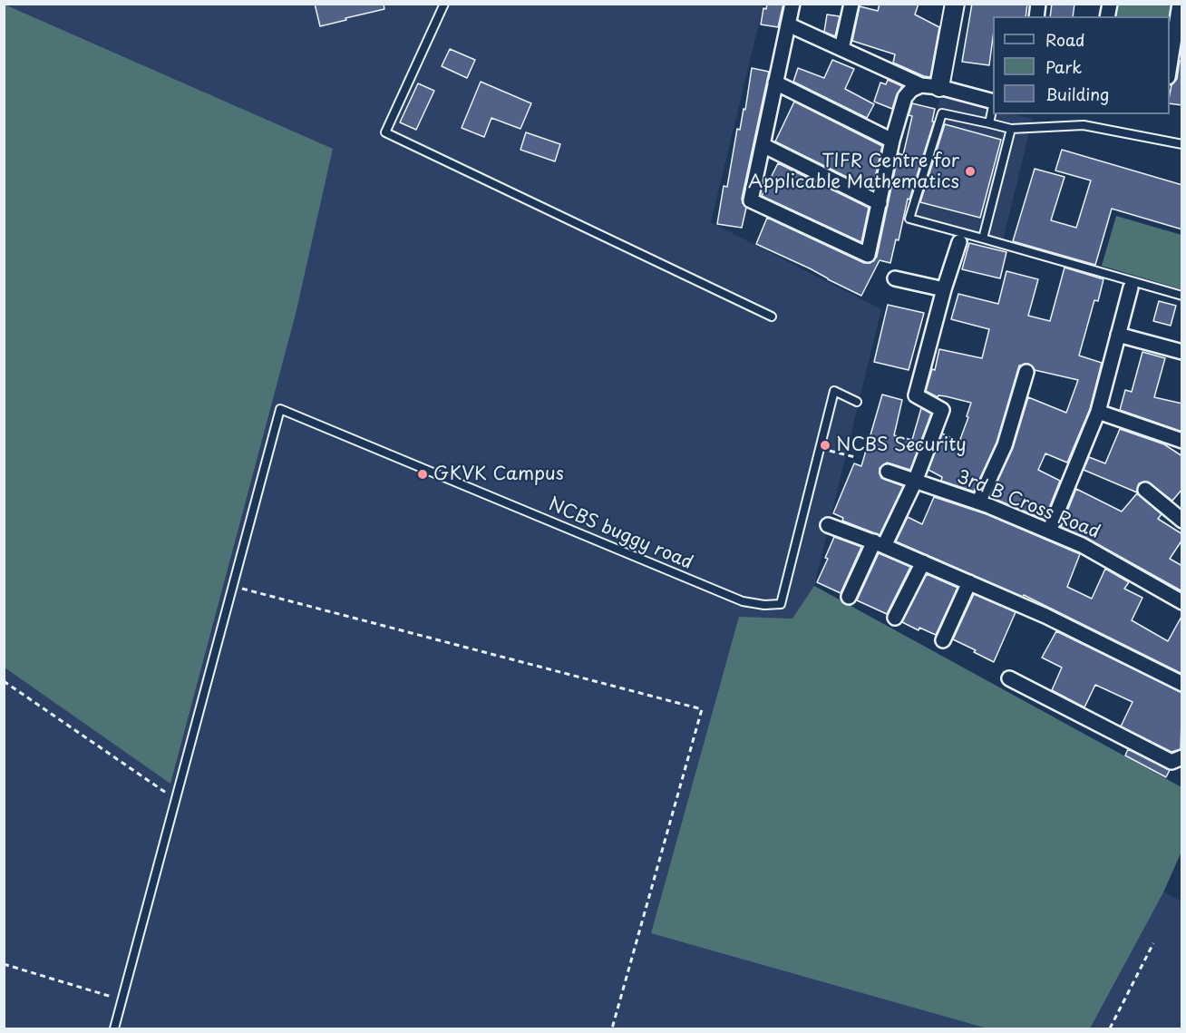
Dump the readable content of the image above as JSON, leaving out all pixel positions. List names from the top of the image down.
{
  "streets": {
    "street": ["3rd B Cross Road"],
    "lane": ["NCBS buggy road"]
  },
  "places": ["TIFR Centre for Applicable Mathematics", "NCBS Security", "GKVK Campus"],
  "legend": ["Road", "Park", "Building"]
}
